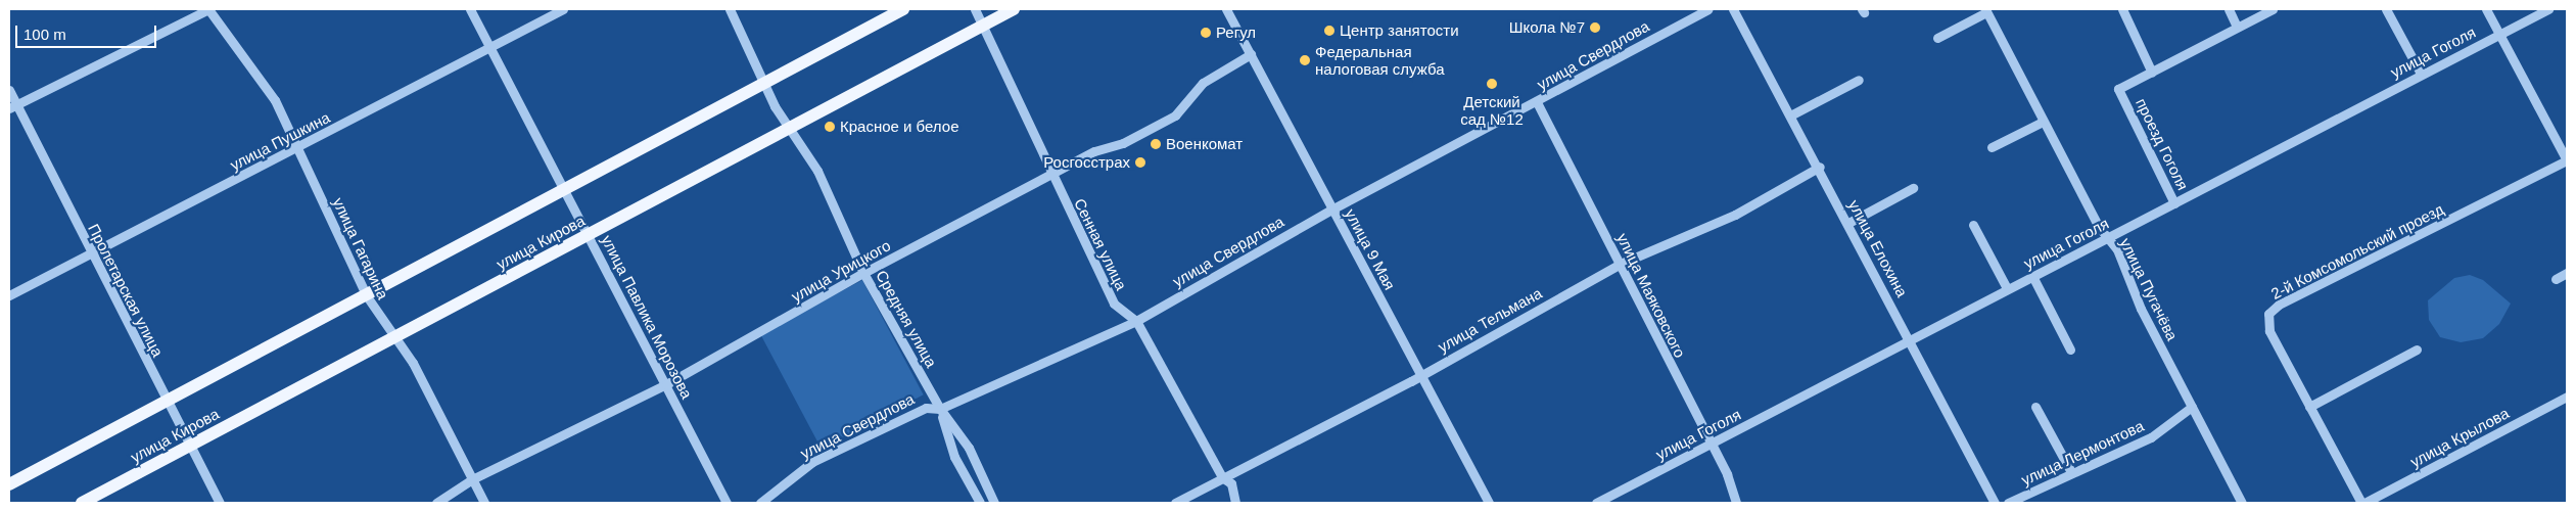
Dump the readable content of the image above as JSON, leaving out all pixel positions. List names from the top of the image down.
{
  "streets": {
    "main road": ["улица Кирова"],
    "street": [
      "улица Гоголя",
      "улица Свердлова",
      "улица Пушкина",
      "проезд Гоголя",
      "Сенная улица",
      "улица Гагарина",
      "улица Елохина",
      "улица 9 Мая",
      "2-й Комсомольский проезд",
      "улица Урицкого",
      "улица Пугачёва",
      "Пролетарская улица",
      "улица Маяковского",
      "улица Павлика Морозова",
      "Средняя улица",
      "улица Тельмана",
      "улица Крылова",
      "улица Лермонтова"
    ]
  },
  "crossings": [
    ["улица Гоголя", "проезд Гоголя"],
    ["улица Гоголя", "улица Елохина"],
    ["улица Гоголя", "улица Пугачёва"],
    ["улица Гоголя", "улица Маяковского"],
    ["улица Свердлова", "Сенная улица"],
    ["улица Свердлова", "улица 9 Мая"],
    ["улица Свердлова", "улица Маяковского"],
    ["улица Свердлова", "Средняя улица"],
    ["улица Пушкина", "улица Гагарина"],
    ["улица Пушкина", "Пролетарская улица"],
    ["улица Пушкина", "улица Павлика Морозова"],
    ["улица Кирова", "Сенная улица"],
    ["улица Кирова", "улица Гагарина"],
    ["улица Кирова", "Пролетарская улица"],
    ["улица Кирова", "улица Павлика Морозова"],
    ["улица Кирова", "Средняя улица"],
    ["Сенная улица", "улица Урицкого"],
    ["Сенная улица", "улица Тельмана"],
    ["улица Гагарина", "улица Урицкого"],
    ["улица Елохина", "улица Тельмана"],
    ["улица 9 Мая", "улица Урицкого"],
    ["улица 9 Мая", "улица Тельмана"],
    ["2-й Комсомольский проезд", "улица Крылова"],
    ["улица Урицкого", "улица Павлика Морозова"],
    ["улица Урицкого", "Средняя улица"],
    ["улица Пугачёва", "улица Лермонтова"],
    ["улица Маяковского", "улица Тельмана"]
  ],
  "places": [
    "Школа №7",
    "Центр занятости",
    "Регул",
    "Федеральная налоговая служба",
    "Детский сад №12",
    "Красное и белое",
    "Военкомат",
    "Росгосстрах"
  ],
  "scale_bar": "100 m"
}
